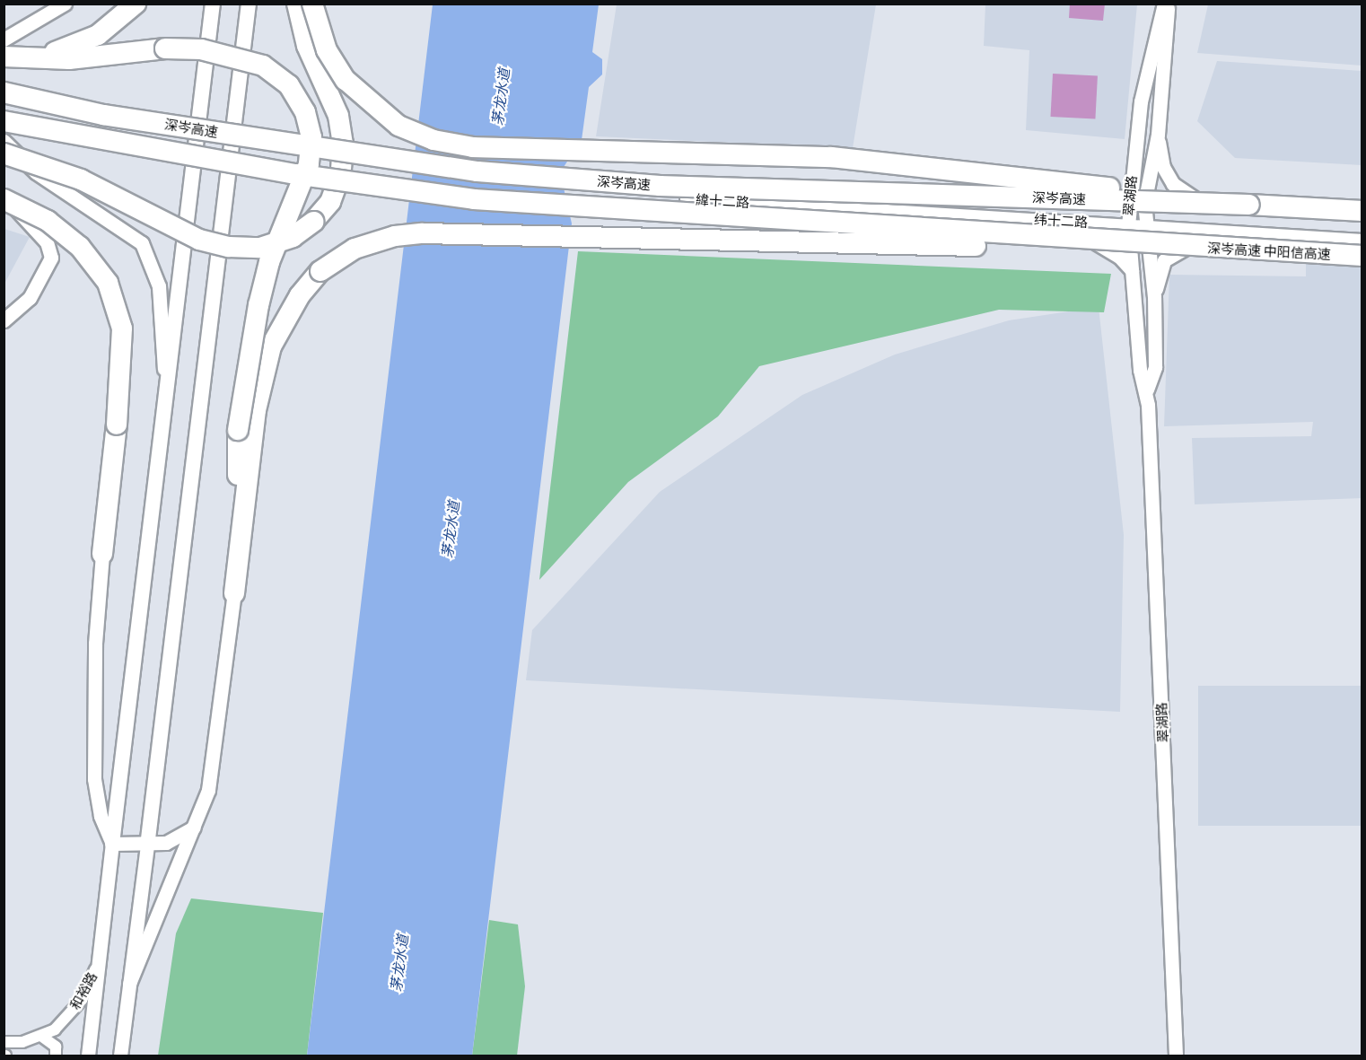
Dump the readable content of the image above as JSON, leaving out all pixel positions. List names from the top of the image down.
{
  "streets": {
    "highway": ["深岑高速", "深岑高速 中阳信高速"],
    "street": [
      "翠湖路",
      "緯十二路",
      "纬十二路",
      "和裕路"
    ]
  },
  "crossings": [
    ["深岑高速", "深岑高速 中阳信高速"],
    ["翠湖路", "纬十二路"],
    ["緯十二路", "纬十二路"]
  ],
  "water": ["茅龙水道"]
}
